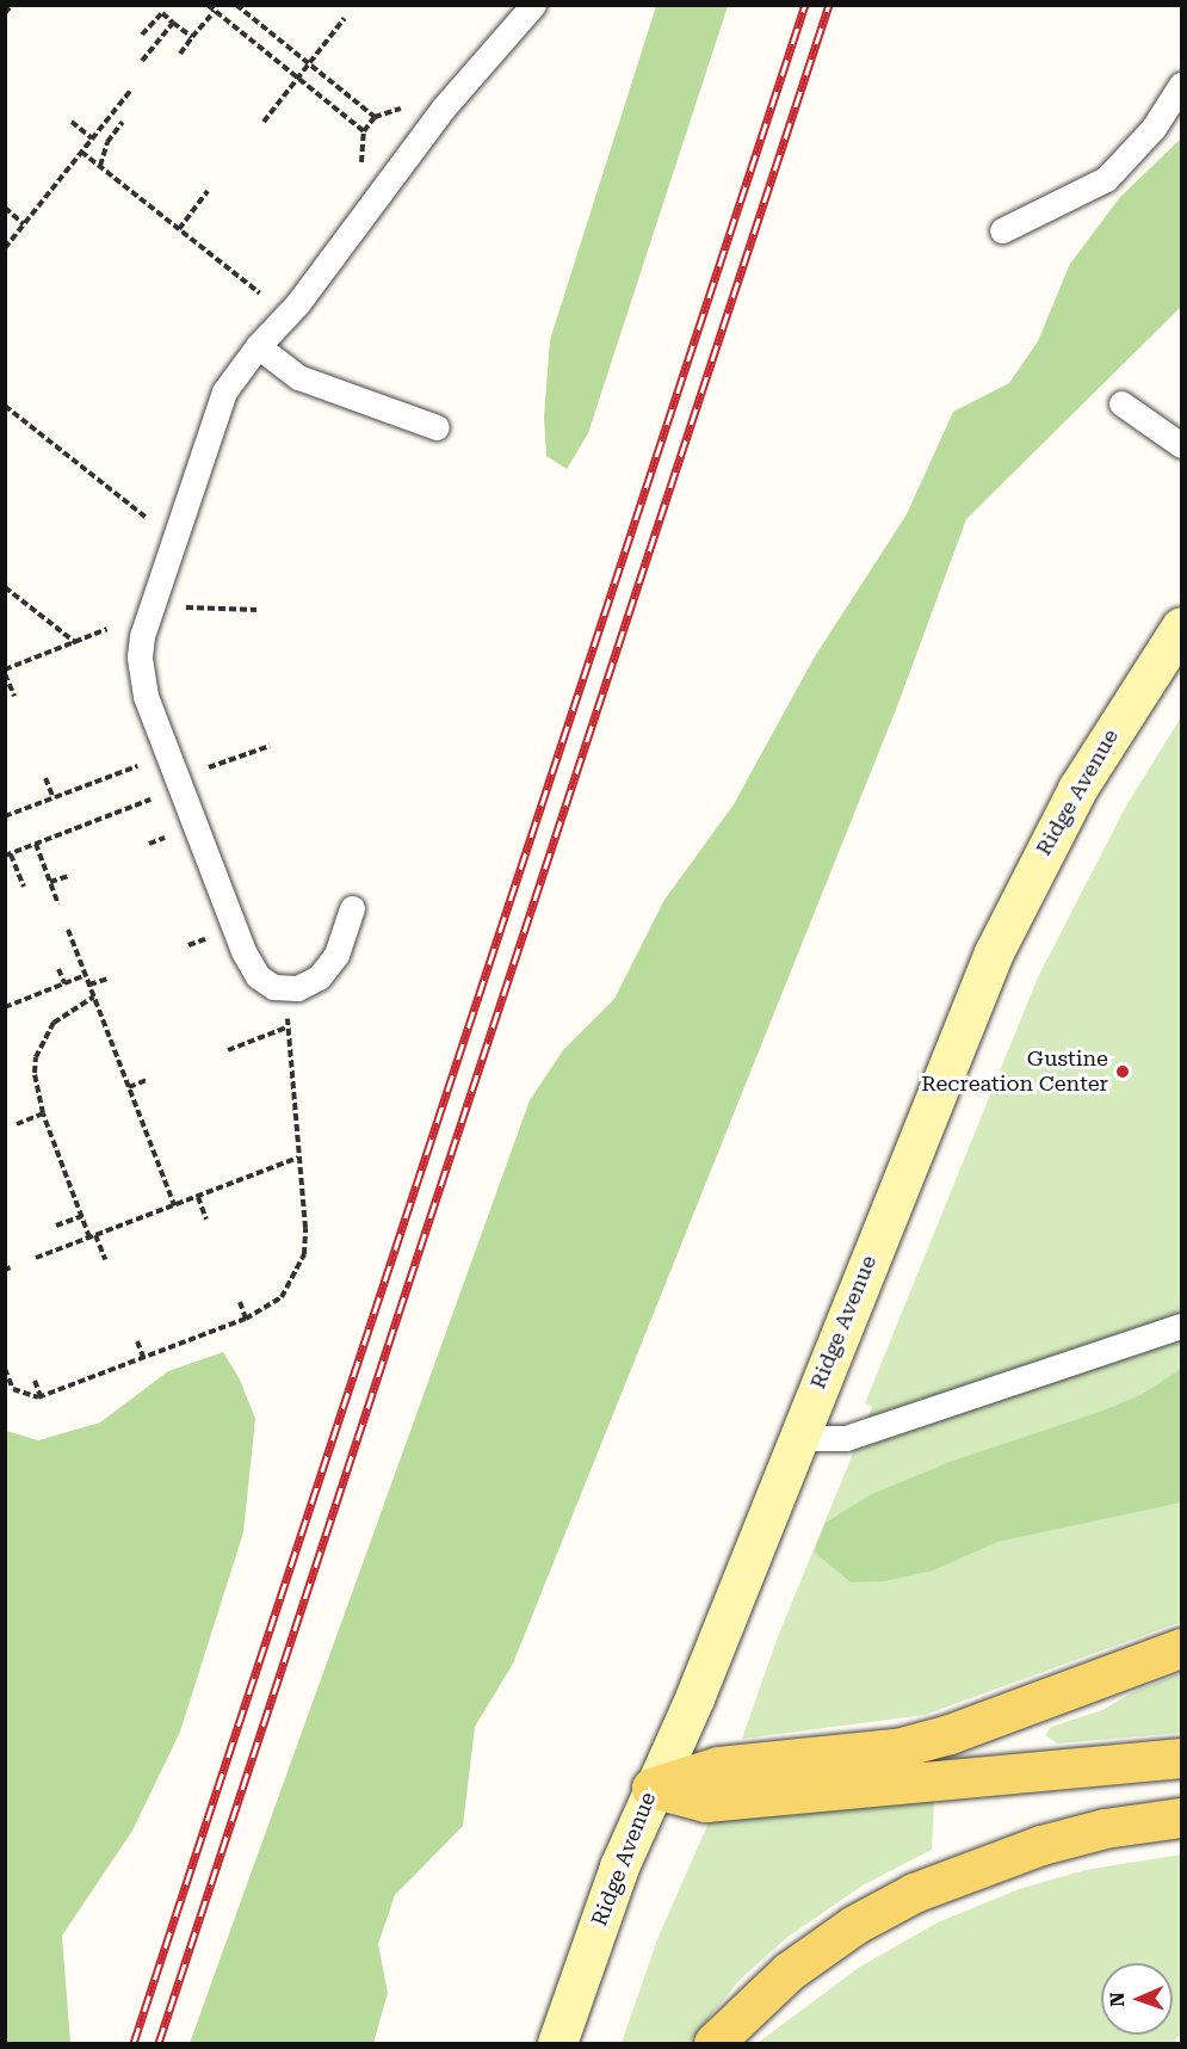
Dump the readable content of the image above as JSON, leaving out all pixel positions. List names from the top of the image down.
{
  "streets": {
    "main road": ["Ridge Avenue"]
  },
  "places": ["Gustine Recreation Center"],
  "north": "left"
}
